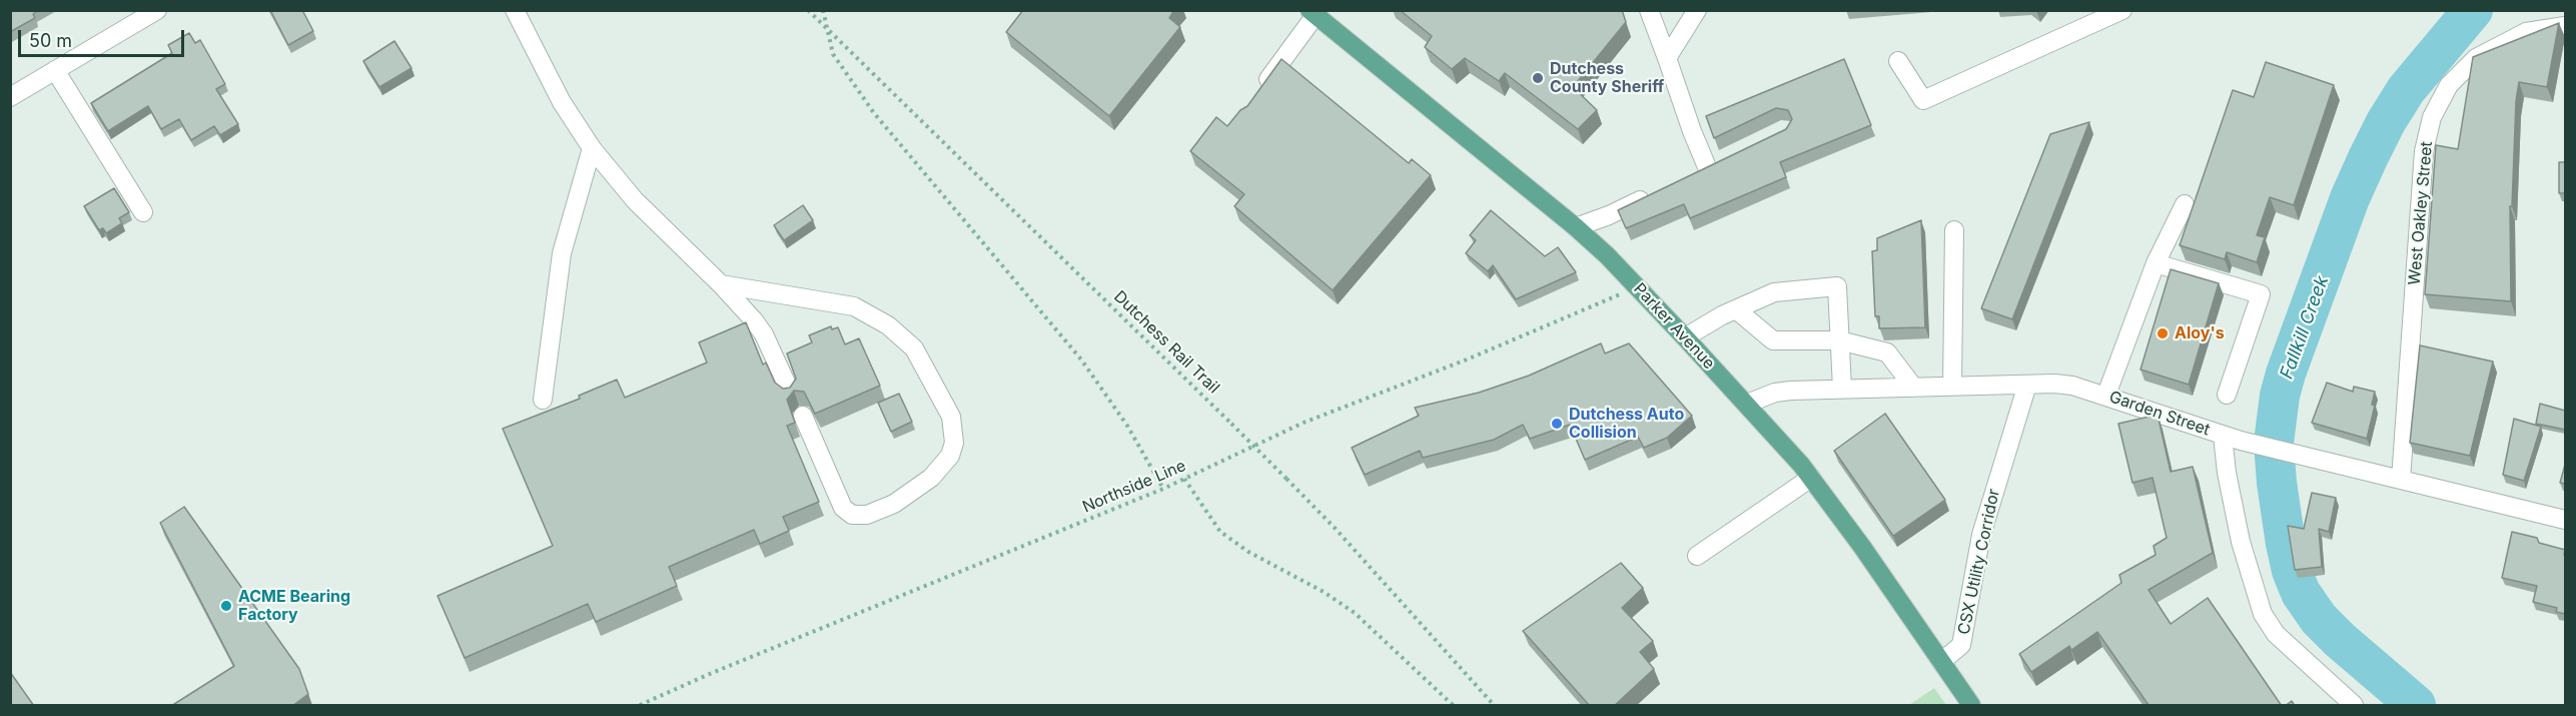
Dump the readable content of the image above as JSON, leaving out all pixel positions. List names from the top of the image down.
{
  "streets": {
    "main road": ["Parker Avenue"],
    "street": ["West Oakley Street", "Garden Street", "CSX Utility Corridor"],
    "path": ["Dutchess Rail Trail", "Northside Line"]
  },
  "crossings": [
    ["West Oakley Street", "Garden Street"],
    ["Parker Avenue", "Garden Street"],
    ["Parker Avenue", "Northside Line"],
    ["Parker Avenue", "CSX Utility Corridor"],
    ["Garden Street", "CSX Utility Corridor"]
  ],
  "water": ["Fallkill Creek"],
  "places": [
    "Dutchess County Sheriff",
    "Aloy's",
    "Dutchess Auto Collision",
    "ACME Bearing Factory"
  ],
  "scale_bar": "50 m"
}
